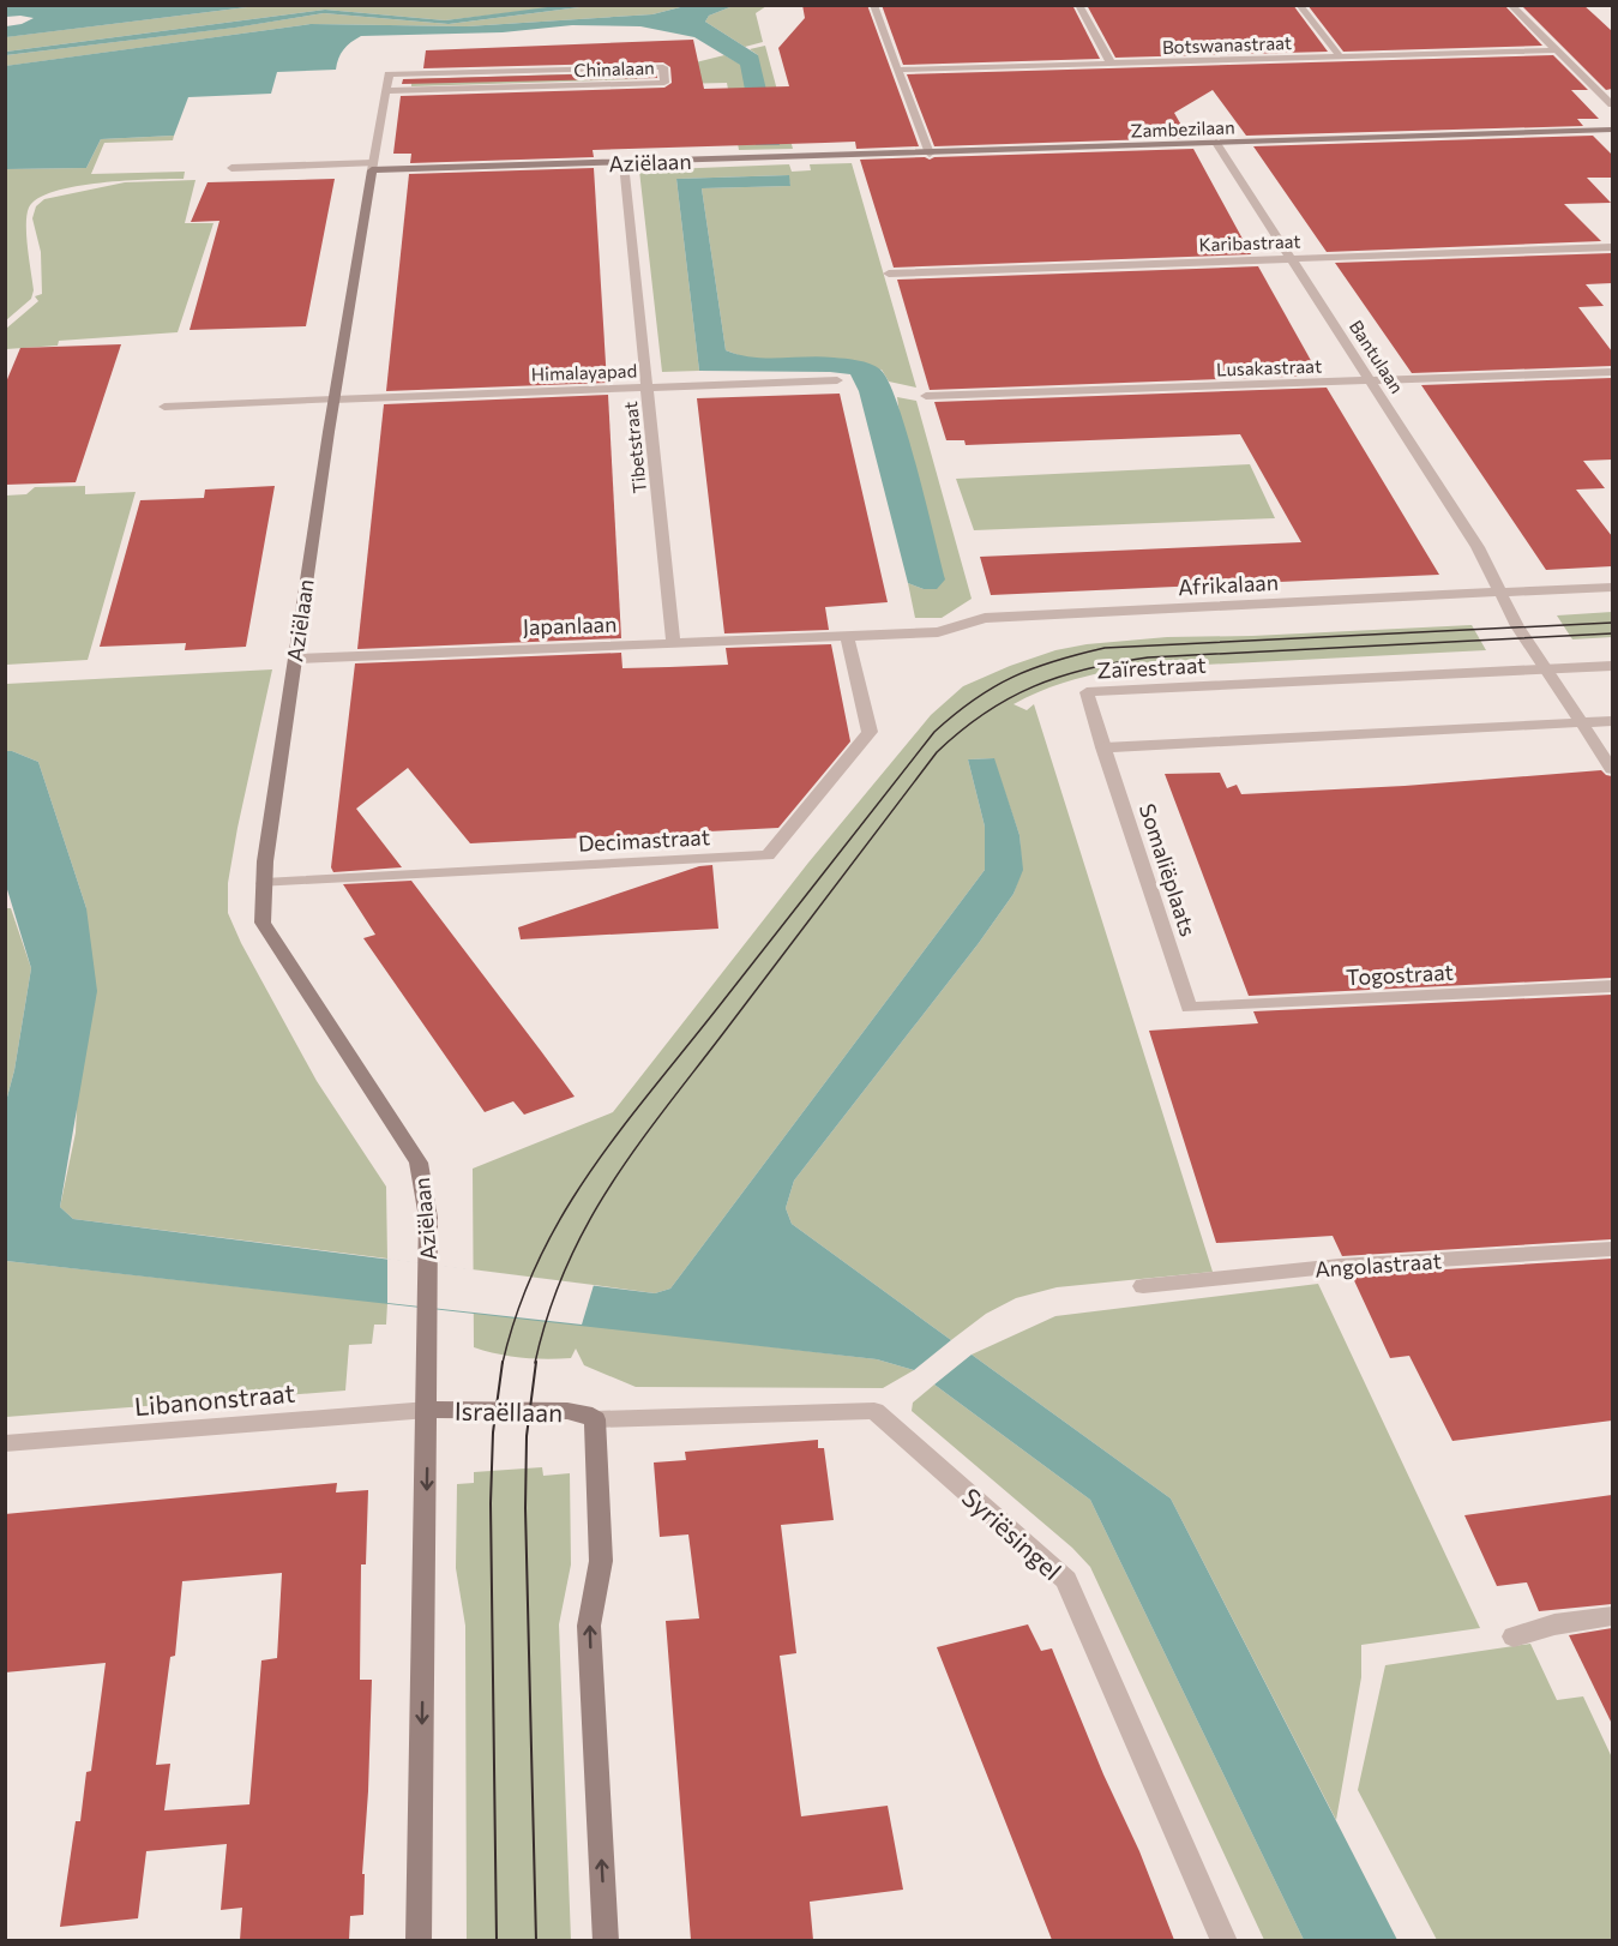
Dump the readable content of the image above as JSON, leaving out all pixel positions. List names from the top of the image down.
{
  "streets": {
    "street": [
      "Botswanastraat",
      "Chinalaan",
      "Zambezilaan",
      "Aziëlaan",
      "Karibastraat",
      "Bantulaan",
      "Lusakastraat",
      "Himalayapad",
      "Tibetstraat",
      "Afrikalaan",
      "Japanlaan",
      "Zaïrestraat",
      "Decimastraat",
      "Somaliëplaats",
      "Togostraat",
      "Angolastraat",
      "Libanonstraat",
      "Israëllaan",
      "Syriësingel"
    ]
  },
  "crossings": [
    ["Zambezilaan", "Aziëlaan"],
    ["Zambezilaan", "Bantulaan"],
    ["Aziëlaan", "Himalayapad"],
    ["Aziëlaan", "Tibetstraat"],
    ["Aziëlaan", "Japanlaan"],
    ["Aziëlaan", "Decimastraat"],
    ["Aziëlaan", "Libanonstraat"],
    ["Aziëlaan", "Israëllaan"],
    ["Karibastraat", "Bantulaan"],
    ["Bantulaan", "Lusakastraat"],
    ["Bantulaan", "Afrikalaan"],
    ["Bantulaan", "Zaïrestraat"],
    ["Himalayapad", "Tibetstraat"],
    ["Tibetstraat", "Japanlaan"],
    ["Afrikalaan", "Japanlaan"],
    ["Afrikalaan", "Decimastraat"],
    ["Japanlaan", "Decimastraat"],
    ["Zaïrestraat", "Somaliëplaats"],
    ["Somaliëplaats", "Togostraat"],
    ["Libanonstraat", "Israëllaan"],
    ["Israëllaan", "Syriësingel"]
  ],
  "one_way": ["Israëllaan"]
}
